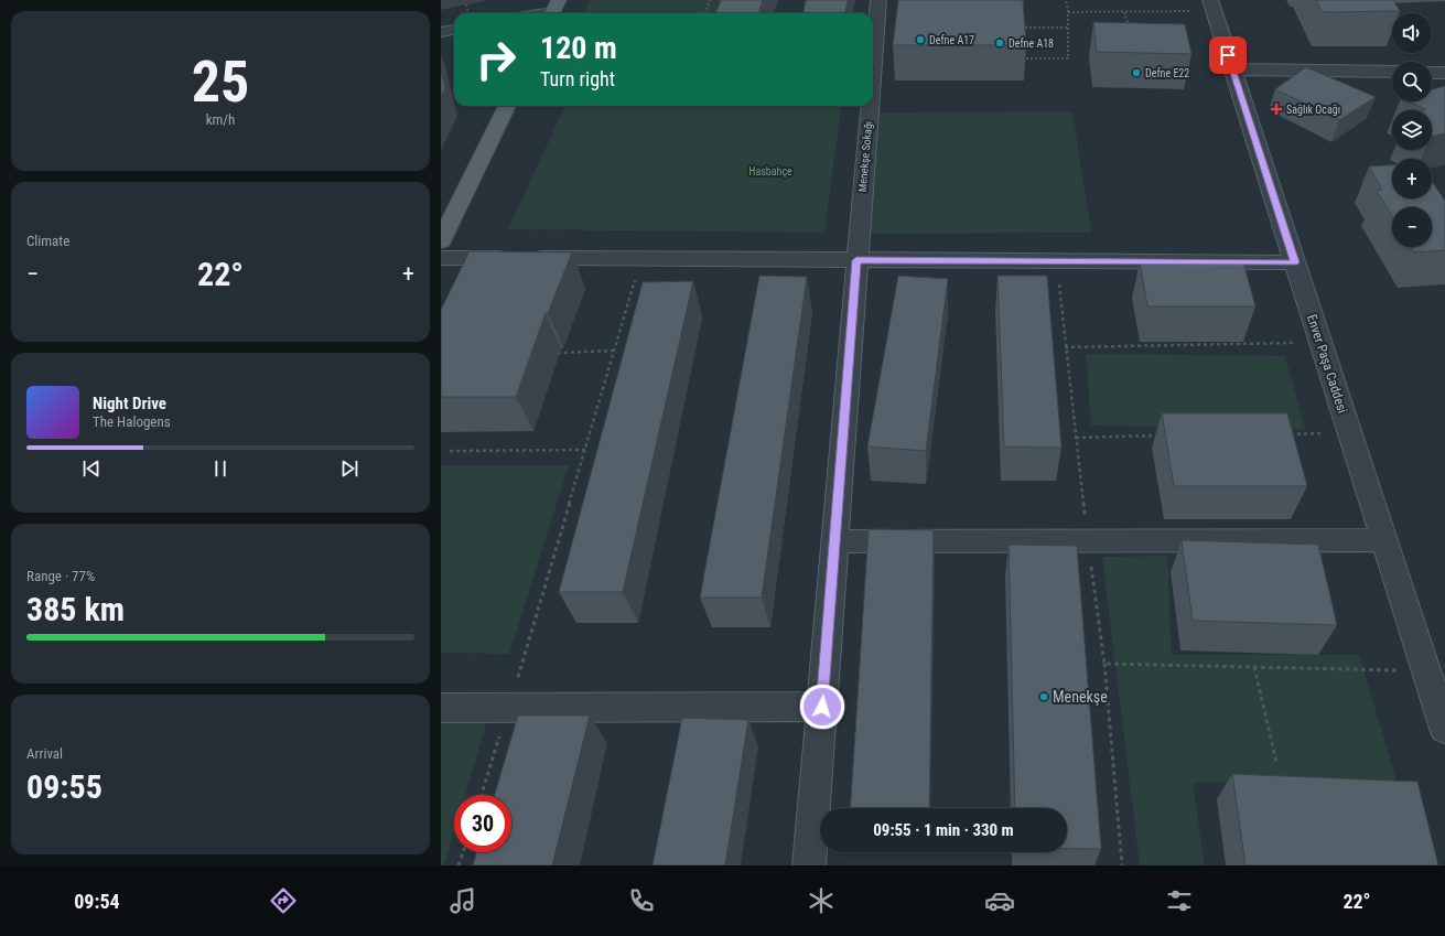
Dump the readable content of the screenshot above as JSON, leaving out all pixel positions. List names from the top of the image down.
{
  "streets": {
    "street": ["Menekşe Sokağı", "Enver Paşa Caddesi"]
  },
  "parks": ["Hasbahçe"],
  "places": {
    "other": [
      "Defne A17",
      "Defne A18",
      "Defne E22",
      "Menekşe"
    ],
    "health": ["Sağlık Ocağı"]
  },
  "page": {
    "tile": [
      ["25", "km/h"],
      "Climate",
      ["Range · 77%", "385 km"],
      ["Arrival", "09:55"]
    ],
    "map_buttons": ["+", "−"],
    "turn": ["120 m", "Turn right"],
    "heat": ["−", "22°", "+"],
    "song": ["Night Drive", "The Halogens"],
    "limit": "30",
    "trip": "09:55 · 1 min · 330 m",
    "tabs": ["09:54", "22°"]
  }
}
